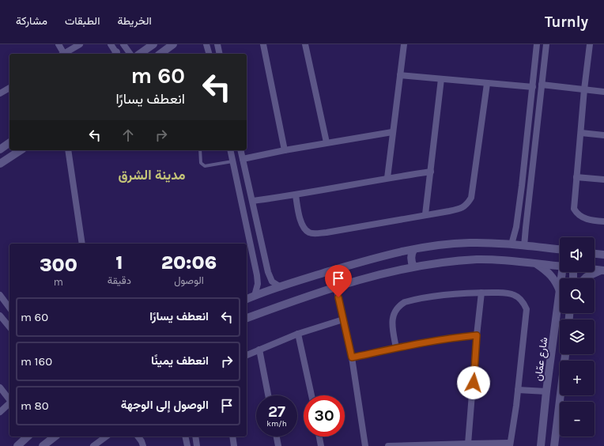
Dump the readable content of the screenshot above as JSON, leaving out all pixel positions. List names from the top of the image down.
{
  "streets": {
    "street": ["شارع عمّان"]
  },
  "districts": ["مدينة الشرق"],
  "page": {
    "header": "Turnly",
    "nav": ["الخريطة", "الطبقات", "مشاركة"],
    "turn": ["60 m", "انعطف يسارًا"],
    "map_buttons": ["+", "−"],
    "eta": [
      "20:06",
      "الوصول",
      "1",
      "دقيقة",
      "300",
      "m"
    ],
    "list": [
      {
        "name": "انعطف يسارًا",
        "value": "60 m"
      },
      {
        "name": "انعطف يمينًا",
        "value": "160 m"
      },
      {
        "name": "الوصول إلى الوجهة",
        "value": "80 m"
      }
    ],
    "speed": "27 km/h",
    "limit": "30"
  }
}
